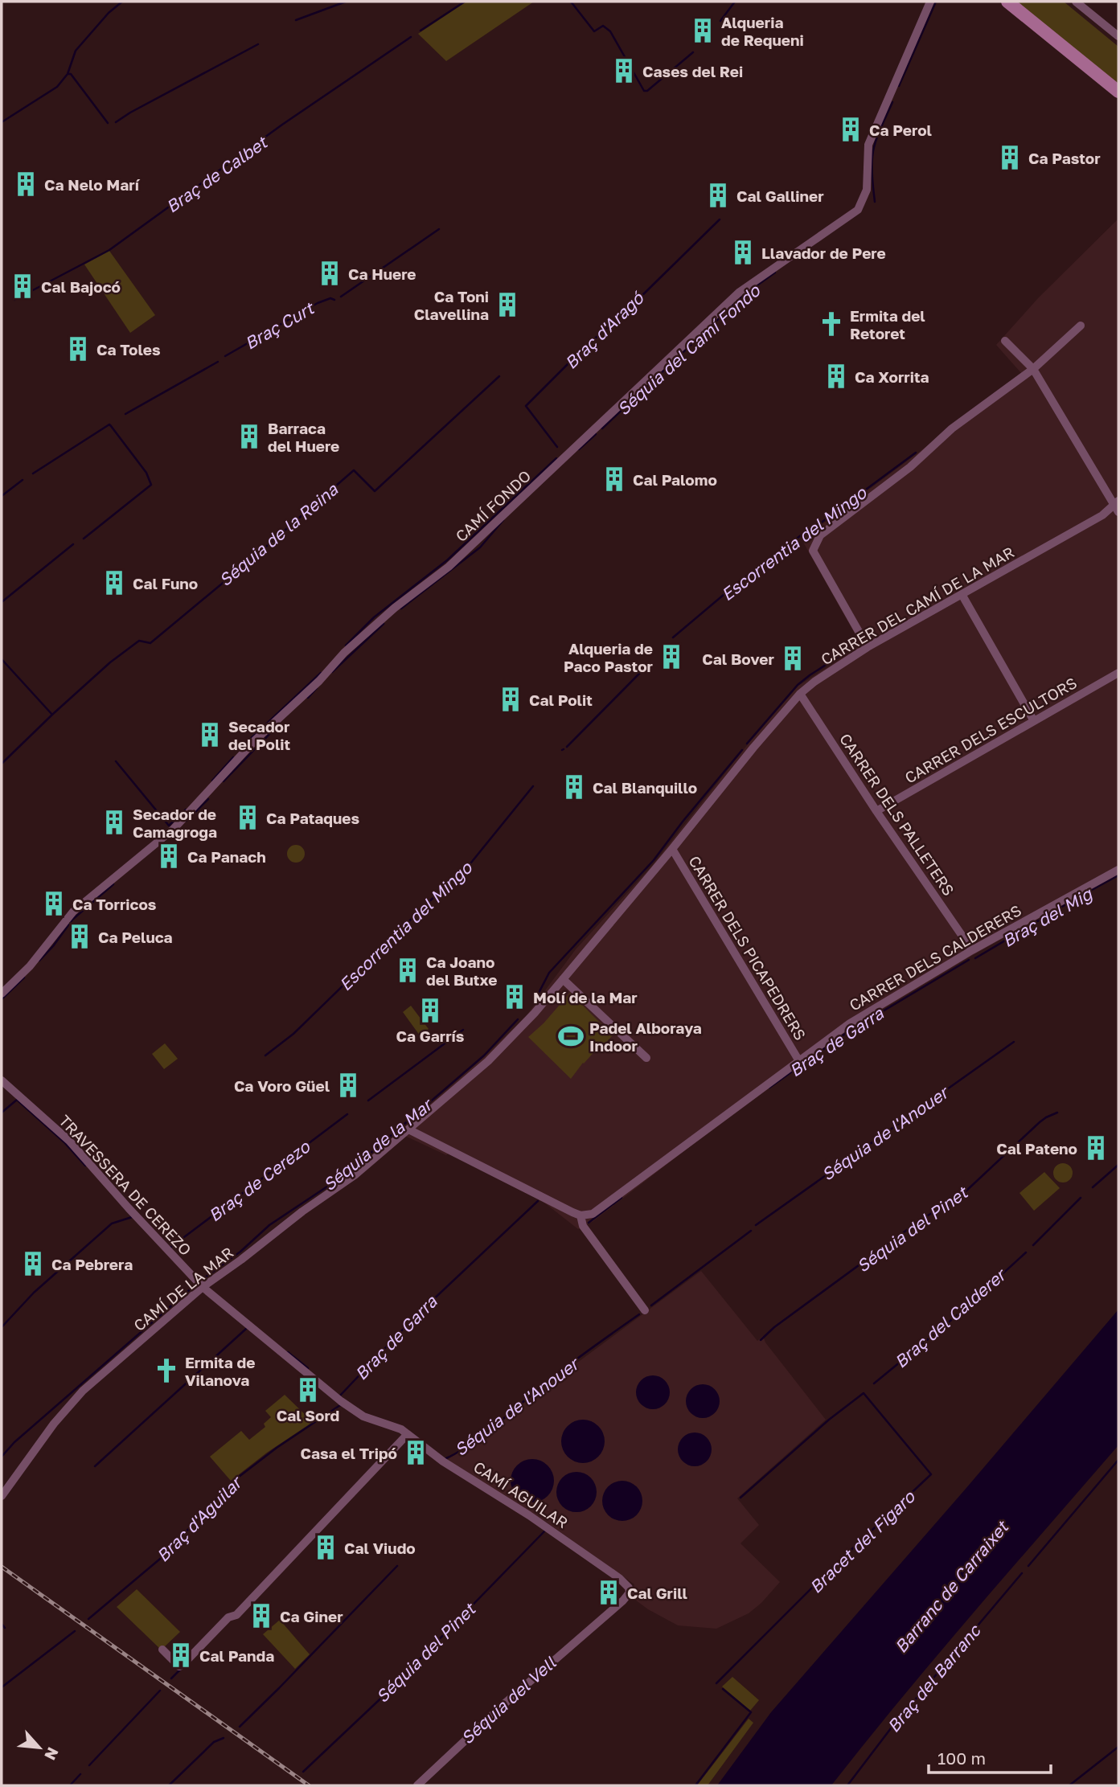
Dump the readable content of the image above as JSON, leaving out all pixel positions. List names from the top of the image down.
{
  "streets": {
    "street": [
      "CAMÍ FONDO",
      "CARRER DEL CAMÍ DE LA MAR",
      "CARRER DELS ESCULTORS",
      "CARRER DELS PALLETERS",
      "CARRER DELS PICAPEDRERS",
      "CARRER DELS CALDERERS",
      "TRAVESSERA DE CEREZO",
      "CAMÍ DE LA MAR",
      "CAMÍ AGUILAR"
    ]
  },
  "crossings": [
    ["CARRER DEL CAMÍ DE LA MAR", "CARRER DELS PALLETERS"],
    ["CARRER DEL CAMÍ DE LA MAR", "CARRER DELS PICAPEDRERS"],
    ["CARRER DEL CAMÍ DE LA MAR", "CAMÍ DE LA MAR"],
    ["CARRER DELS ESCULTORS", "CARRER DELS PALLETERS"],
    ["CARRER DELS PALLETERS", "CARRER DELS CALDERERS"],
    ["CARRER DELS PICAPEDRERS", "CARRER DELS CALDERERS"],
    ["TRAVESSERA DE CEREZO", "CAMÍ DE LA MAR"],
    ["TRAVESSERA DE CEREZO", "CAMÍ AGUILAR"],
    ["CAMÍ DE LA MAR", "CAMÍ AGUILAR"]
  ],
  "water": [
    "Braç de Calbet",
    "Braç Curt",
    "Braç d'Aragó",
    "Séquia del Camí Fondo",
    "Séquia de la Reina",
    "Escorrentia del Mingo",
    "Braç del Mig",
    "Braç de Garra",
    "Séquia de l'Anouer",
    "Séquia de la Mar",
    "Braç de Cerezo",
    "Séquia del Pinet",
    "Braç del Calderer",
    "Braç d'Aguilar",
    "Bracet del Figaro",
    "Barranc de Carraixet",
    "Braç del Barranc",
    "Séquia del Vell"
  ],
  "places": {
    "building": [
      "Alqueria de Requeni",
      "Cases del Rei",
      "Ca Perol",
      "Ca Pastor",
      "Ca Nelo Marí",
      "Cal Galliner",
      "Llavador de Pere",
      "Ca Huere",
      "Cal Bajocó",
      "Ca Toni Clavellina",
      "Ca Toles",
      "Ca Xorrita",
      "Barraca del Huere",
      "Cal Palomo",
      "Cal Funo",
      "Alqueria de Paco Pastor",
      "Cal Bover",
      "Cal Polit",
      "Secador del Polit",
      "Cal Blanquillo",
      "Ca Pataques",
      "Secador de Camagroga",
      "Ca Panach",
      "Ca Torricos",
      "Ca Peluca",
      "Ca Joano del Butxe",
      "Molí de la Mar",
      "Ca Garrís",
      "Ca Voro Güel",
      "Cal Pateno",
      "Ca Pebrera",
      "Cal Sord",
      "Casa el Tripó",
      "Cal Viudo",
      "Cal Grill",
      "Ca Giner",
      "Cal Panda"
    ],
    "church": ["Ermita del Retoret", "Ermita de Vilanova"],
    "sports": ["Padel Alboraya Indoor"]
  },
  "scale_bar": "100 m",
  "north": "bottom right"
}
